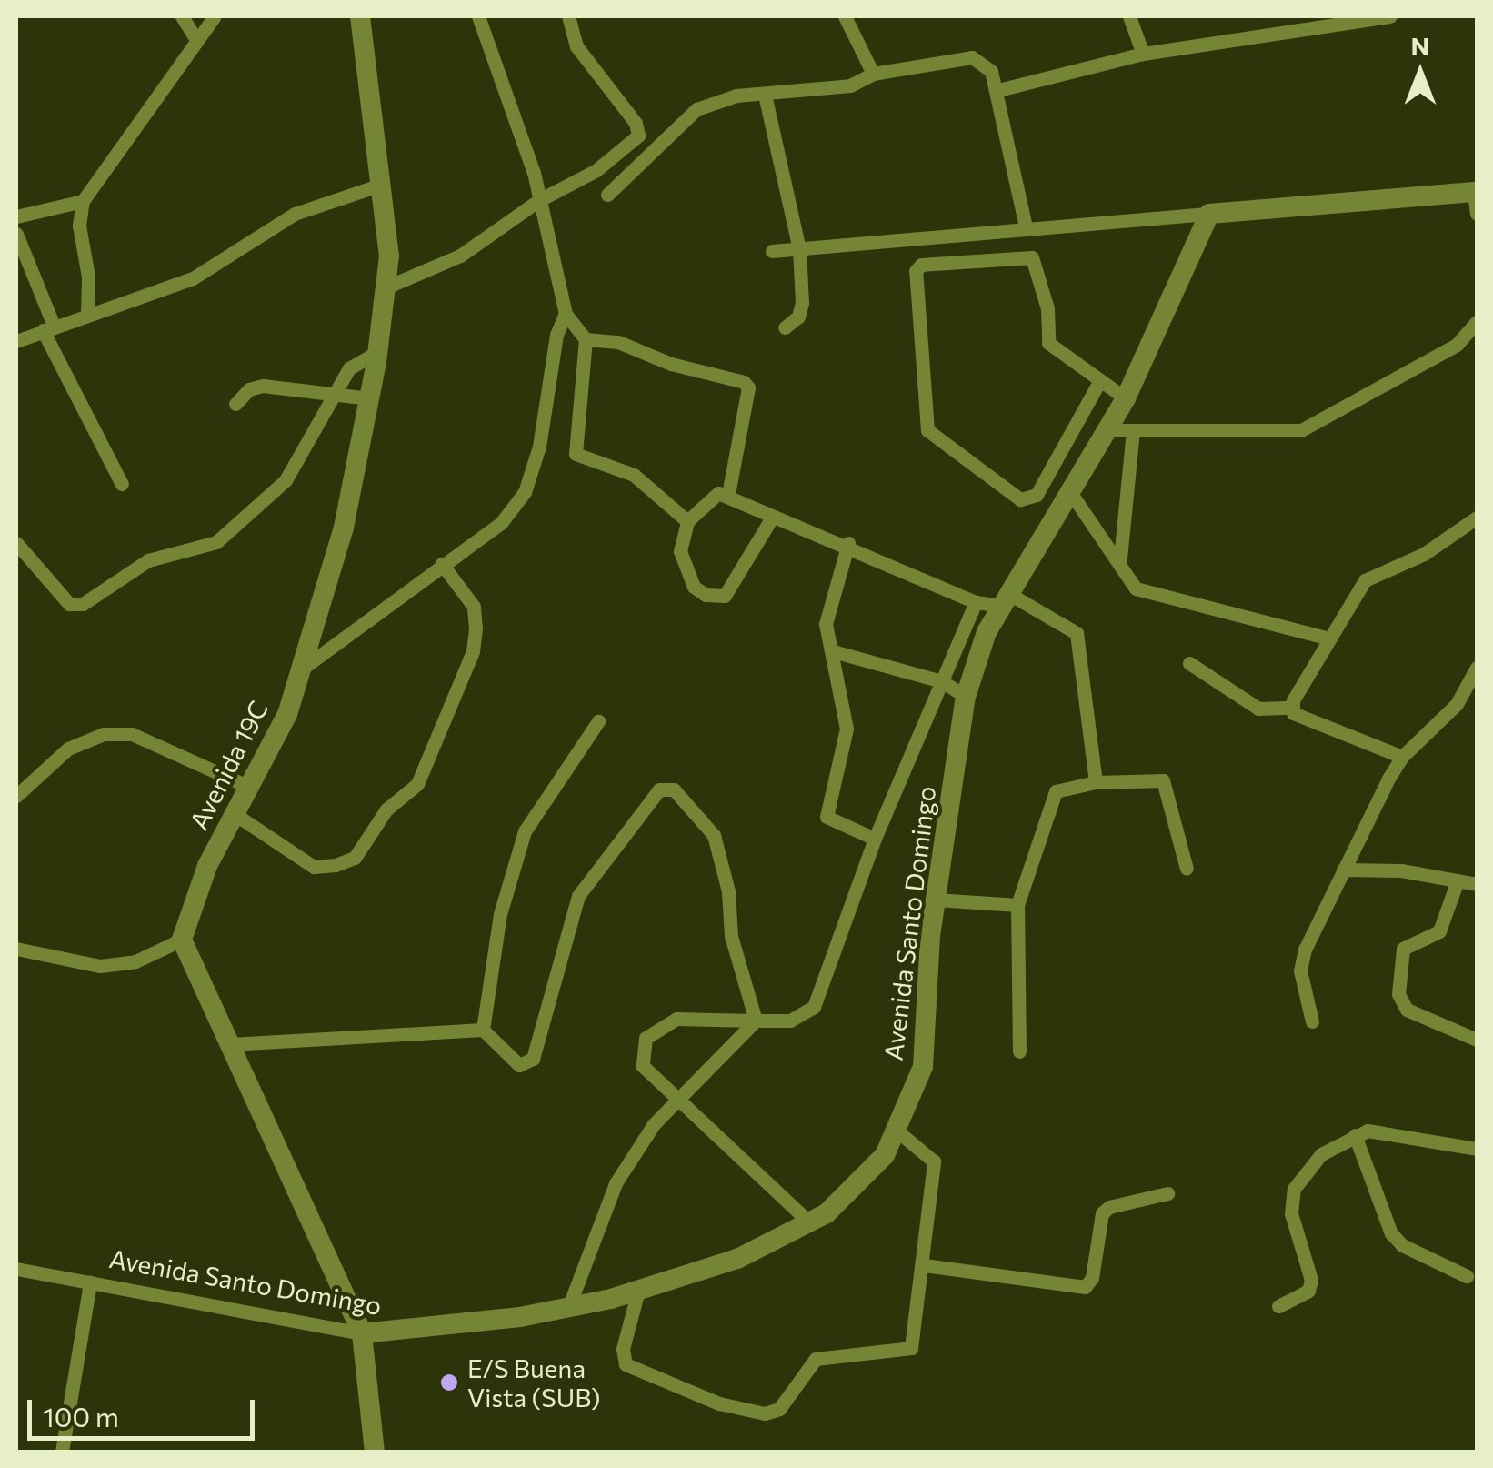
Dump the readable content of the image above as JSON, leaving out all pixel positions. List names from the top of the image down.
{
  "streets": {
    "street": ["Avenida 19C", "Avenida Santo Domingo"]
  },
  "places": ["E/S Buena Vista (SUB)"],
  "scale_bar": "100 m",
  "north": "top"
}
